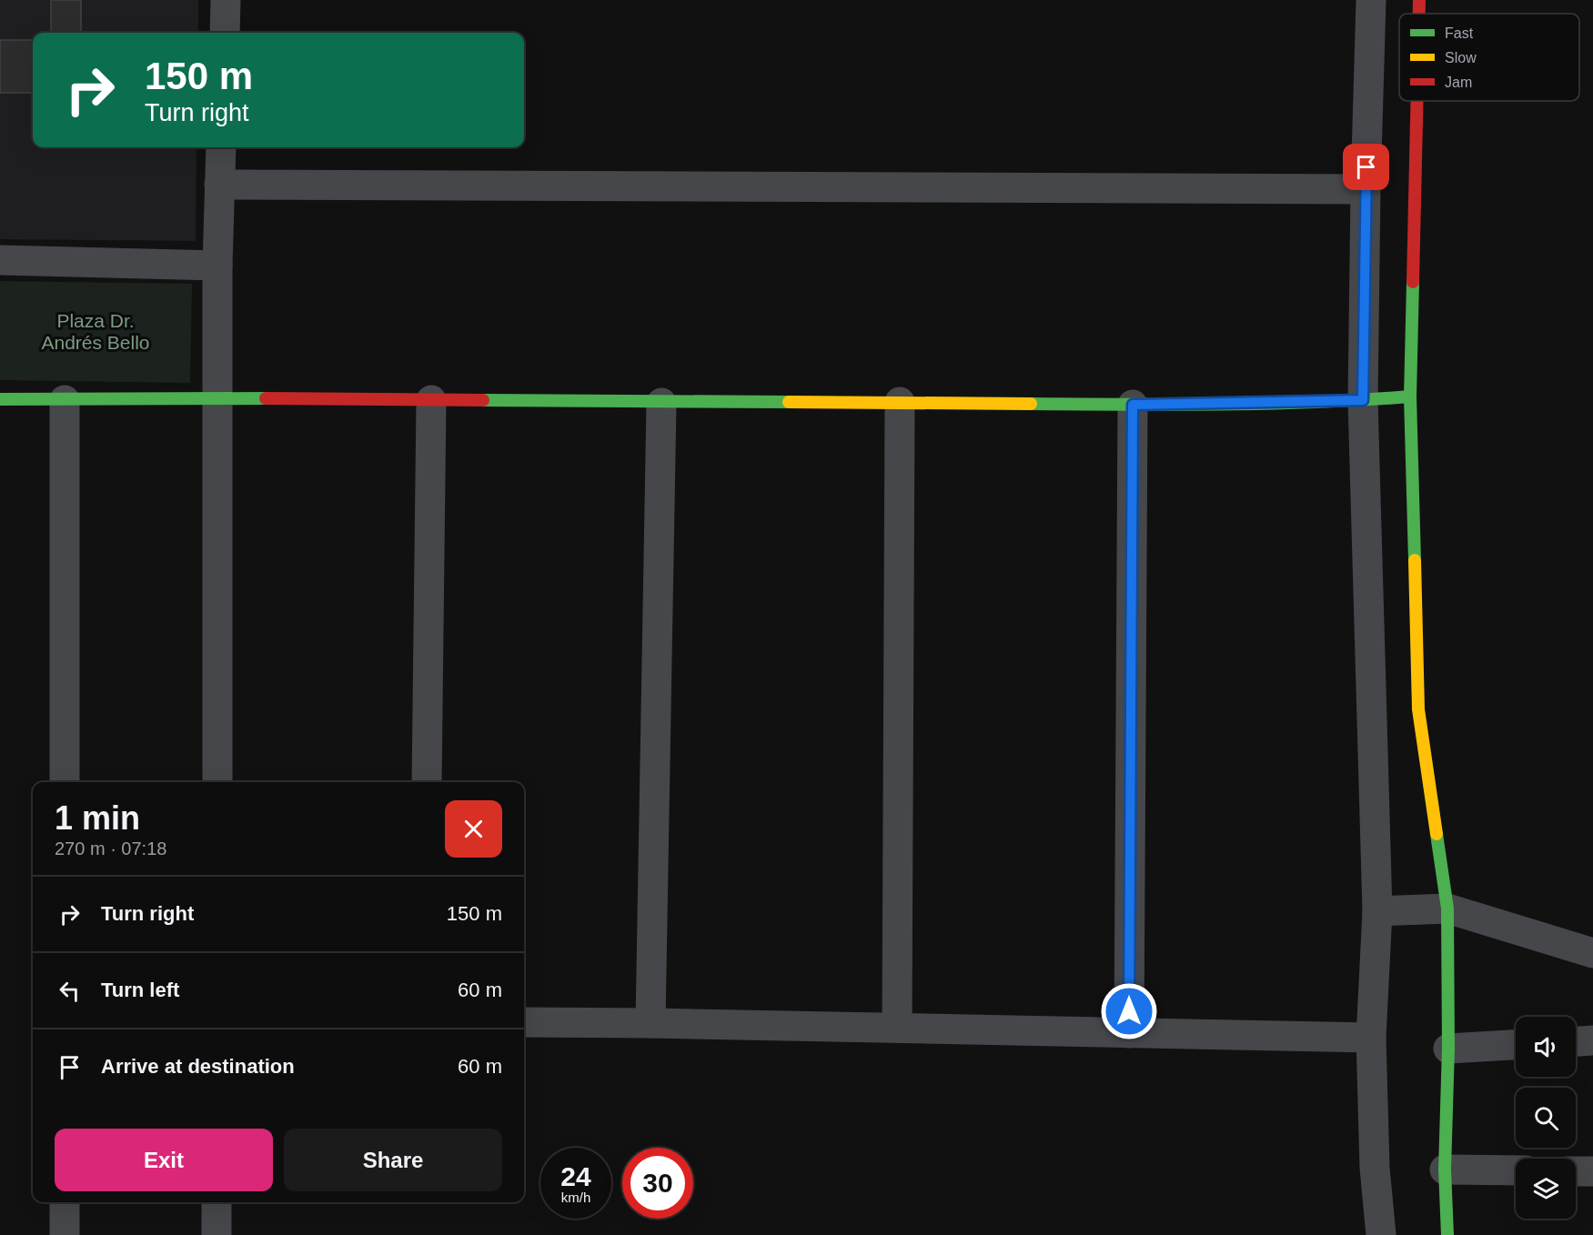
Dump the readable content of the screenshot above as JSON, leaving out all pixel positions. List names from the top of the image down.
{
  "parks": ["Plaza Dr. Andrés Bello"],
  "legend": ["Fast", "Slow", "Jam"],
  "page": {
    "turn": ["150 m", "Turn right"],
    "heading": ["1 min", "270 m · 07:18"],
    "list": [
      {
        "name": "Turn right",
        "value": "150 m"
      },
      {
        "name": "Turn left",
        "value": "60 m"
      },
      {
        "name": "Arrive at destination",
        "value": "60 m"
      }
    ],
    "buttons": ["Exit", "Share"],
    "speed": "24 km/h",
    "limit": "30"
  }
}
